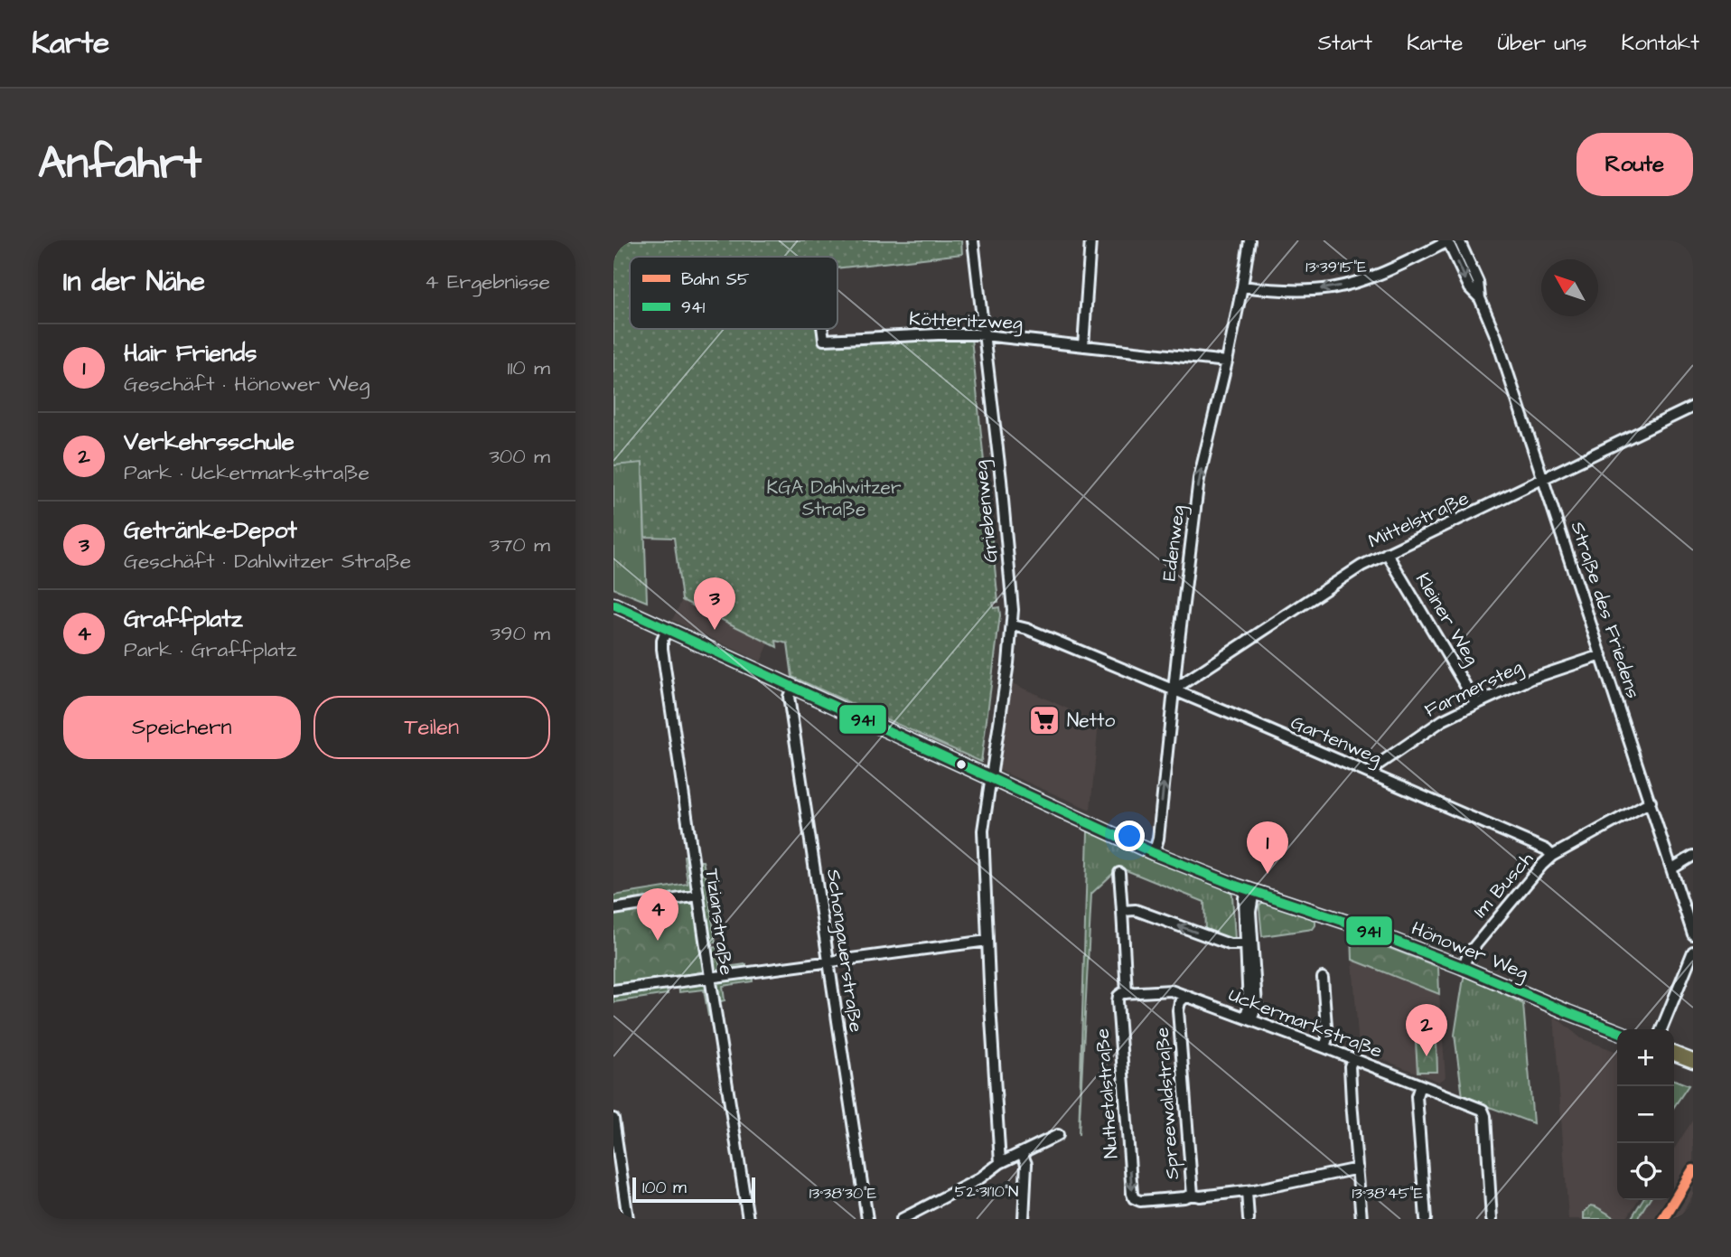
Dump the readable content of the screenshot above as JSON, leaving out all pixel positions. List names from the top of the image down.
{
  "streets": {
    "main road": ["Hönower Weg"],
    "street": [
      "Kötteritzweg",
      "Griebenweg",
      "Mittelstraße",
      "Edenweg",
      "Straße des Friedens",
      "Kleiner Weg",
      "Farmersteg",
      "Gartenweg",
      "Im Busch",
      "Tizianstraße",
      "Schongauerstraße",
      "Uckermarkstraße",
      "Nuthetalstraße",
      "Spreewaldstraße"
    ]
  },
  "crossings": [
    ["Kötteritzweg", "Griebenweg"],
    ["Kötteritzweg", "Edenweg"],
    ["Griebenweg", "Gartenweg"],
    ["Griebenweg", "Hönower Weg"],
    ["Mittelstraße", "Edenweg"],
    ["Mittelstraße", "Straße des Friedens"],
    ["Mittelstraße", "Kleiner Weg"],
    ["Mittelstraße", "Gartenweg"],
    ["Edenweg", "Gartenweg"],
    ["Edenweg", "Hönower Weg"],
    ["Straße des Friedens", "Farmersteg"],
    ["Straße des Friedens", "Im Busch"],
    ["Kleiner Weg", "Farmersteg"],
    ["Farmersteg", "Gartenweg"],
    ["Gartenweg", "Im Busch"],
    ["Im Busch", "Hönower Weg"],
    ["Tizianstraße", "Hönower Weg"],
    ["Schongauerstraße", "Hönower Weg"],
    ["Uckermarkstraße", "Spreewaldstraße"],
    ["Nuthetalstraße", "Spreewaldstraße"]
  ],
  "one_way": ["Edenweg"],
  "parks": ["KGA Dahlwitzer Straße"],
  "places": {
    "supermarket": ["Netto"]
  },
  "lines": ["transit line 941", "rail line S5"],
  "legend": ["Bahn S5", "941"],
  "scale_bar": "100 m",
  "north": "top left",
  "page": {
    "header": "Karte",
    "nav": [
      "Start",
      "Karte",
      "Über uns",
      "Kontakt"
    ],
    "buttons": [
      "Route",
      ["Speichern", "Teilen"]
    ],
    "title": "Anfahrt",
    "heading": ["In der Nähe", "4 Ergebnisse"],
    "list": [
      {
        "mark": "1",
        "name": "Hair Friends",
        "note": "Geschäft · Hönower Weg",
        "value": "110 m"
      },
      {
        "mark": "2",
        "name": "Verkehrsschule",
        "note": "Park · Uckermarkstraße",
        "value": "300 m"
      },
      {
        "mark": "3",
        "name": "Getränke-Depot",
        "note": "Geschäft · Dahlwitzer Straße",
        "value": "370 m"
      },
      {
        "mark": "4",
        "name": "Graffplatz",
        "note": "Park · Graffplatz",
        "value": "390 m"
      }
    ],
    "pins": [
      "3",
      "1",
      "4",
      "2"
    ],
    "map_buttons": ["+", "−"],
    "scale": "100 m"
  },
  "coordinates": [
    "13°39'15\"E",
    "52°31'10\"N",
    "13°38'30\"E",
    "13°38'45\"E"
  ]
}
